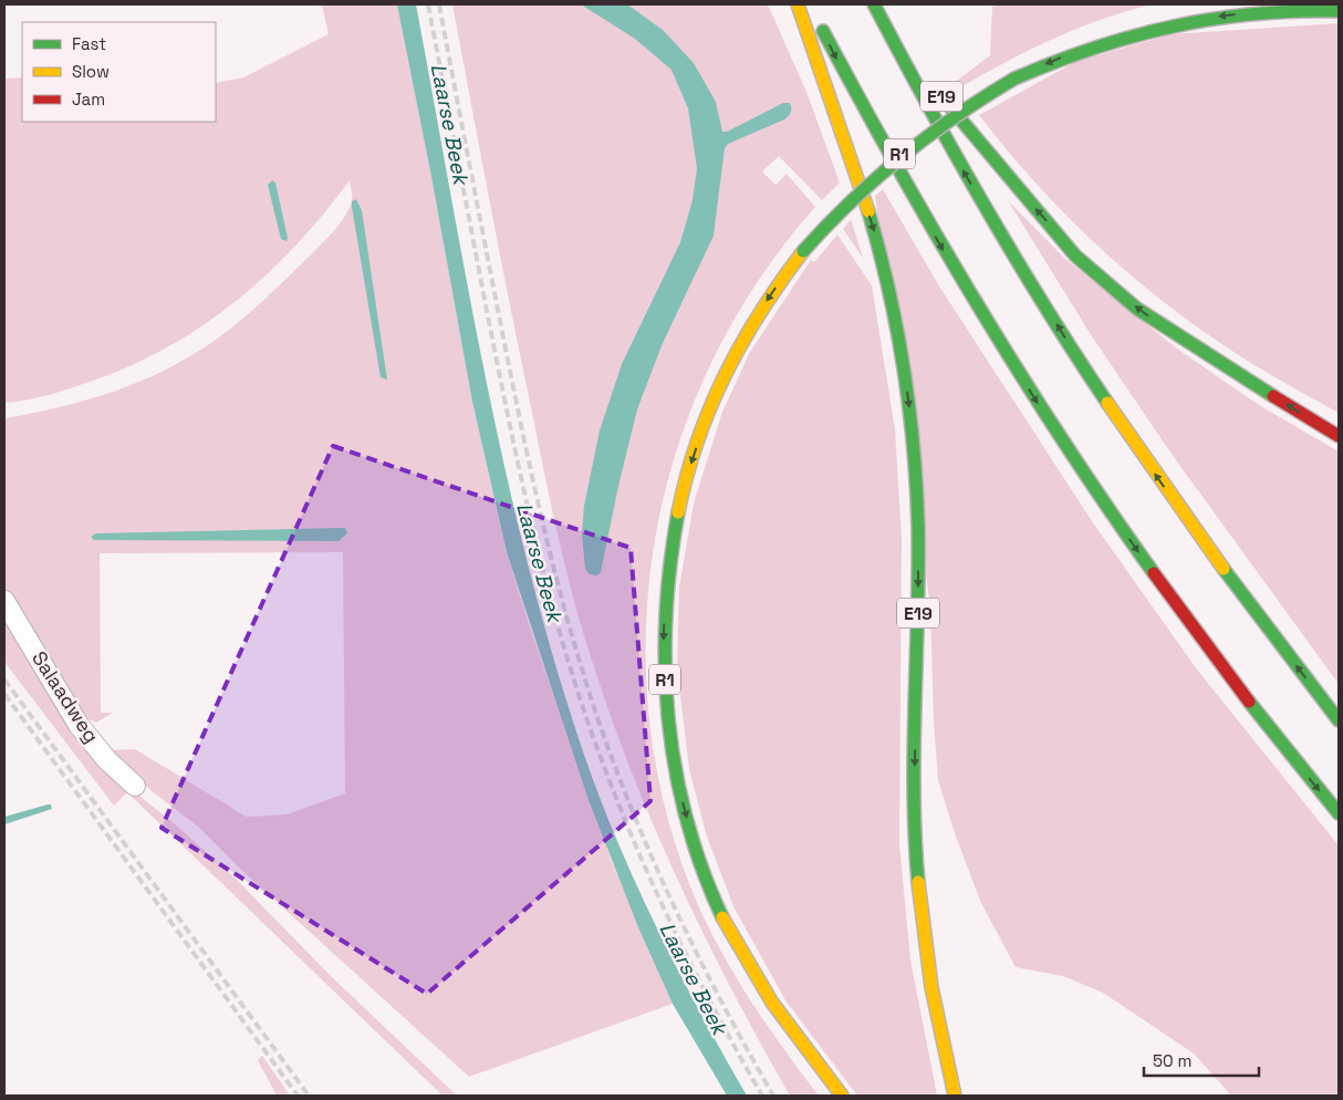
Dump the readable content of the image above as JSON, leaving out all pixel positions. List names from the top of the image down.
{
  "streets": {
    "highway": ["E19", "R1"],
    "street": ["Salaadweg"]
  },
  "water": ["Laarse Beek"],
  "legend": ["Fast", "Slow", "Jam"],
  "scale_bar": "50 m"
}
